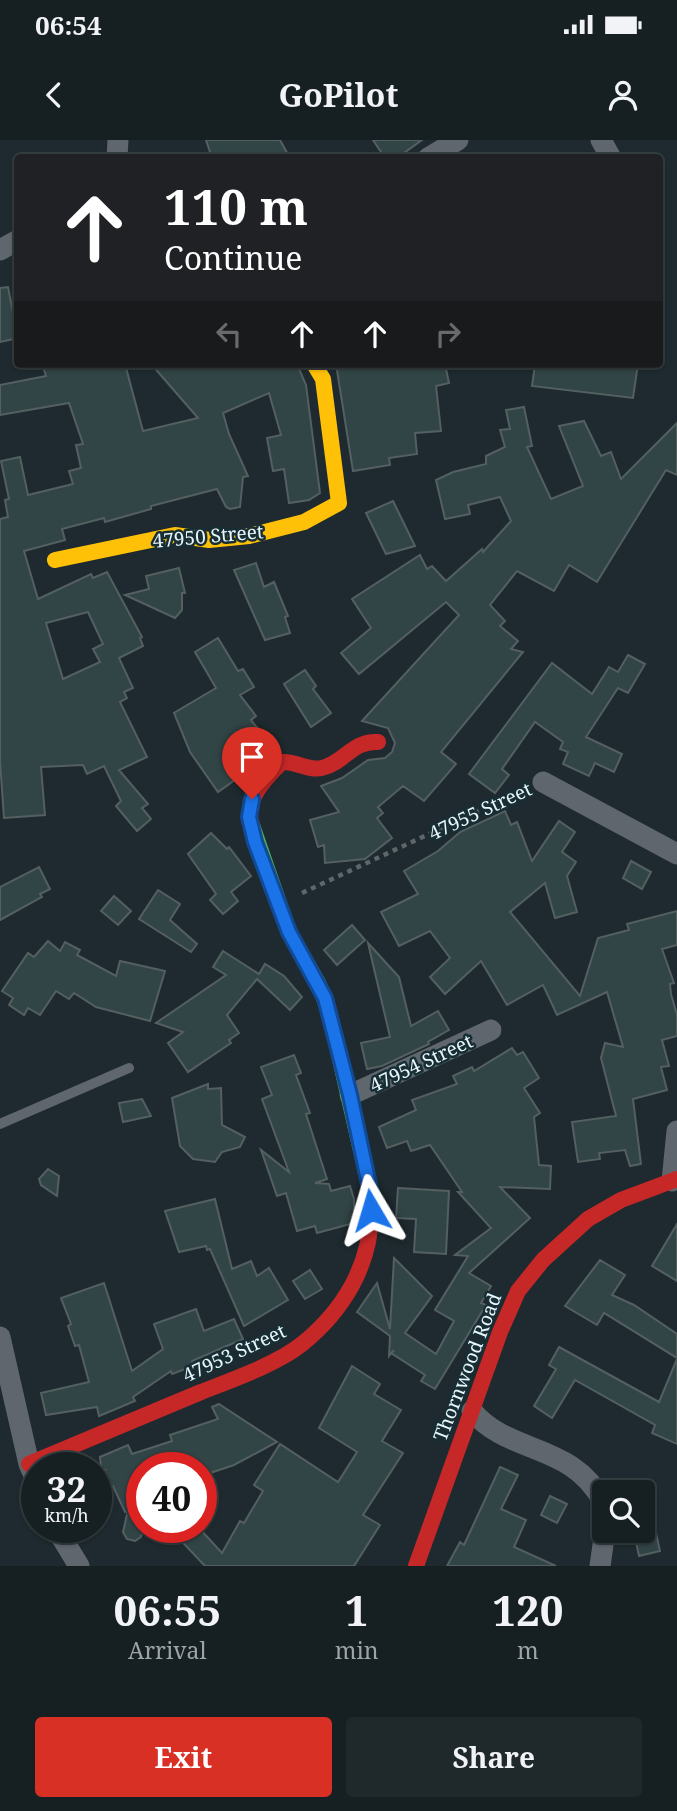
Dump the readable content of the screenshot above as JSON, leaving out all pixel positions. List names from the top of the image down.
{
  "streets": {
    "street": [
      "47950 Street",
      "47955 Street",
      "47954 Street",
      "47953 Street",
      "Thornwood Road"
    ]
  },
  "crossings": [
    ["47955 Street", "47953 Street"],
    ["47954 Street", "47953 Street"]
  ],
  "page": {
    "status": "06:54",
    "header": "GoPilot",
    "turn": ["110 m", "Continue"],
    "speed": "32 km/h",
    "limit": "40",
    "eta": [
      "06:55",
      "Arrival",
      "1",
      "min",
      "120",
      "m"
    ],
    "buttons": ["Exit", "Share"]
  }
}
